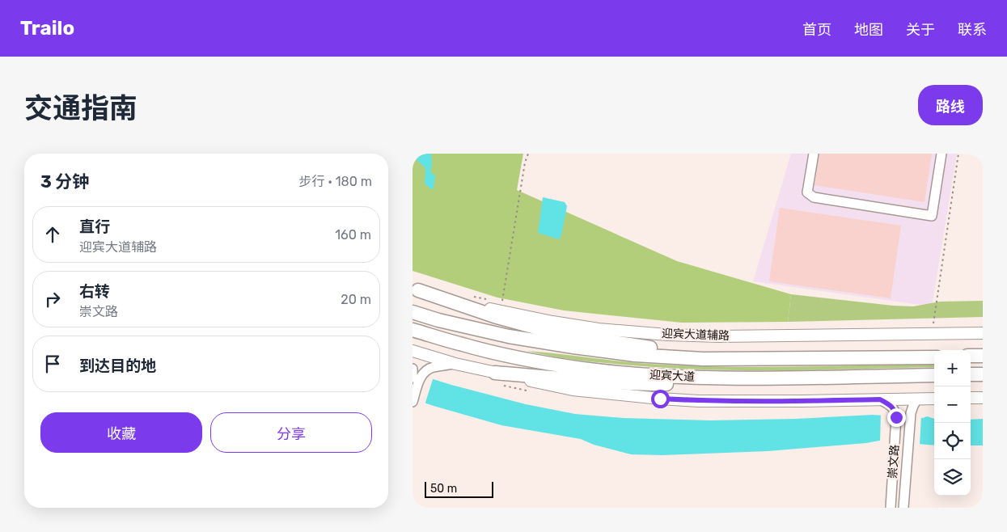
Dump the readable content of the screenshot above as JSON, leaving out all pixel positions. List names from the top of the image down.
{
  "streets": {
    "highway": ["迎宾大道"],
    "main road": ["迎宾大道辅路"],
    "street": ["崇文路"]
  },
  "scale_bar": "50 m",
  "page": {
    "header": "Trailo",
    "nav": [
      "首页",
      "地图",
      "关于",
      "联系"
    ],
    "title": "交通指南",
    "buttons": [
      "路线",
      ["收藏", "分享"]
    ],
    "heading": ["3 分钟", "步行 · 180 m"],
    "list": [
      ["直行", "迎宾大道辅路", "160 m"],
      ["右转", "崇文路", "20 m"],
      "到达目的地"
    ],
    "map_buttons": ["+", "−"],
    "scale": "50 m"
  }
}
